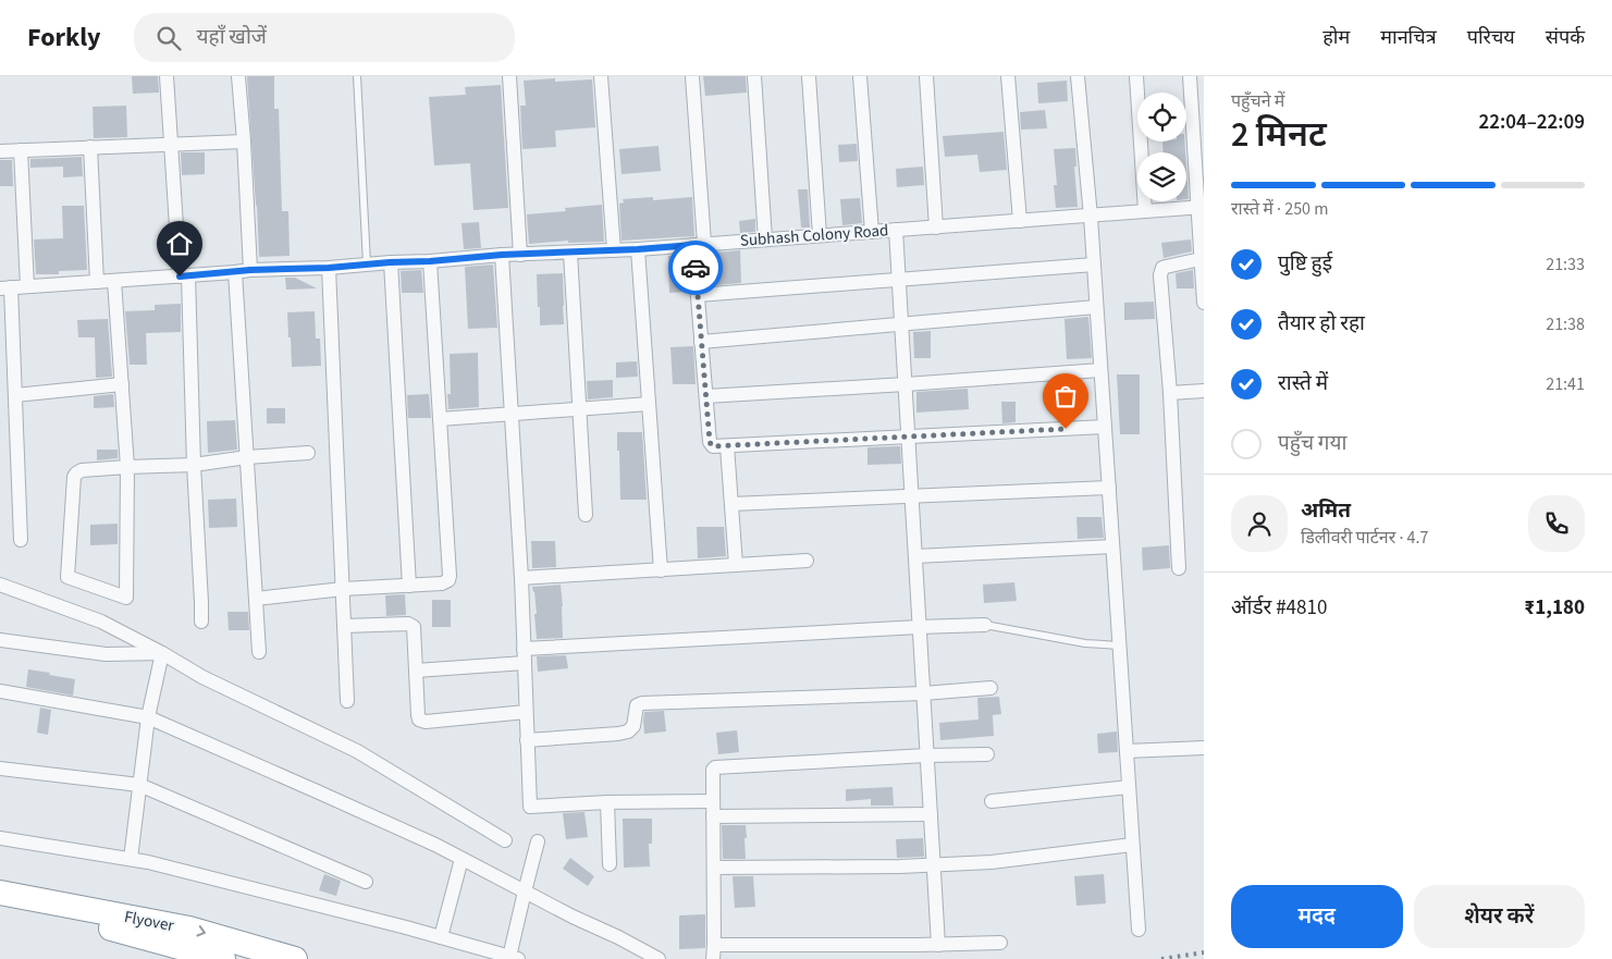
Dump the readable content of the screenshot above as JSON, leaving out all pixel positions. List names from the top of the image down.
{
  "streets": {
    "highway": ["Flyover"],
    "street": ["Subhash Colony Road"]
  },
  "page": {
    "header": "Forkly",
    "search": "यहाँ खोजें",
    "nav": [
      "होम",
      "मानचित्र",
      "परिचय",
      "संपर्क"
    ],
    "heading": ["2 मिनट", "पहुँचने में", "22:04–22:09"],
    "panel": [
      "अमित",
      "डिलीवरी पार्टनर · 4.7",
      "ऑर्डर #4810",
      "₹1,180"
    ],
    "bar": "रास्ते में · 250 m",
    "list": [
      ["पुष्टि हुई", "21:33"],
      ["तैयार हो रहा", "21:38"],
      ["रास्ते में", "21:41"],
      "पहुँच गया"
    ],
    "buttons": ["मदद", "शेयर करें"]
  }
}
